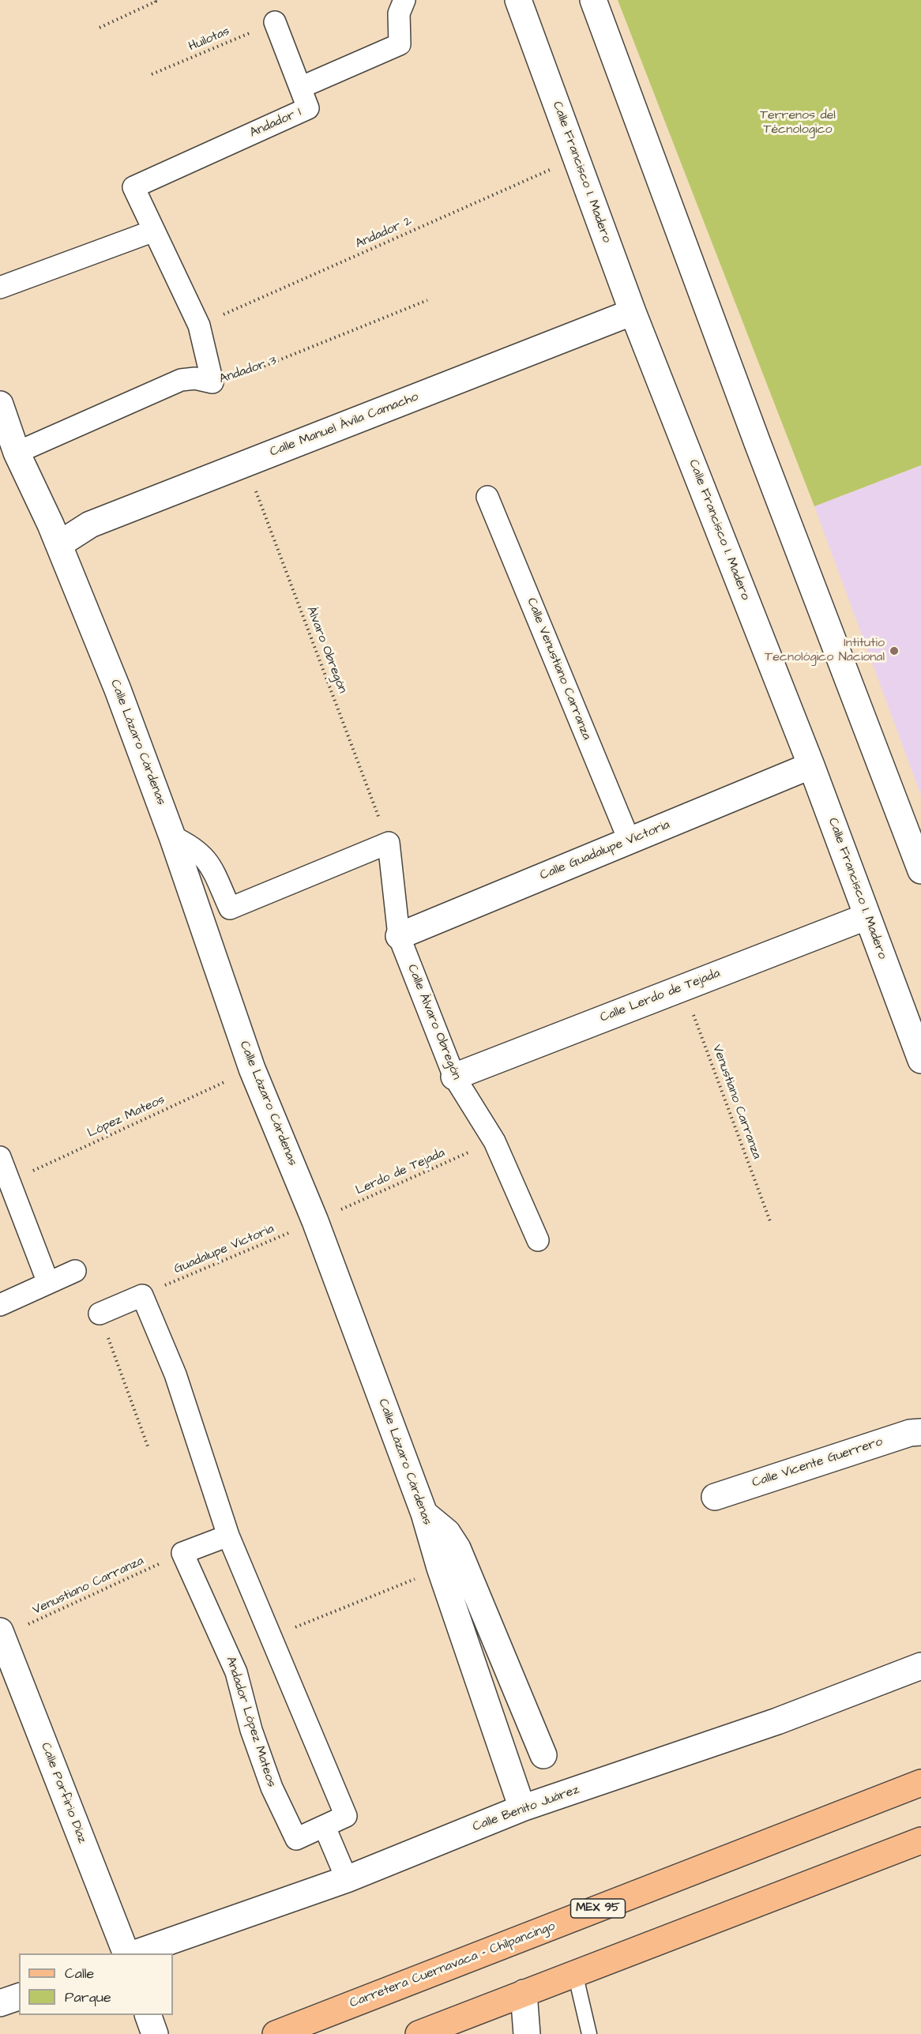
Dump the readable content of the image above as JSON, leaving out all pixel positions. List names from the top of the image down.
{
  "streets": {
    "main road": ["MEX 95", "Carretera Cuernavaca - Chilpancingo"],
    "street": [
      "Andador 1",
      "Calle Francisco I. Madero",
      "Andador 3",
      "Calle Manuel Ávila Camacho",
      "Calle Venustiano Carranza",
      "Calle Lázaro Cárdenas",
      "Calle Guadalupe Victoria",
      "Calle Lerdo de Tejada",
      "Calle Álvaro Obregón",
      "Calle Vicente Guerrero",
      "Andador López Mateos",
      "Calle Porfirio Díaz",
      "Calle Benito Juárez"
    ],
    "path": [
      "Huilotas",
      "Andador 2",
      "Álvaro Obregón",
      "Venustiano Carranza",
      "López Mateos",
      "Lerdo de Tejada",
      "Guadalupe Victoria"
    ]
  },
  "crossings": [
    ["Calle Francisco I. Madero", "Andador 2"],
    ["Calle Francisco I. Madero", "Calle Manuel Ávila Camacho"],
    ["Calle Francisco I. Madero", "Calle Guadalupe Victoria"],
    ["Calle Francisco I. Madero", "Calle Lerdo de Tejada"],
    ["Andador 3", "Calle Lázaro Cárdenas"],
    ["Calle Manuel Ávila Camacho", "Álvaro Obregón"],
    ["Calle Manuel Ávila Camacho", "Calle Lázaro Cárdenas"],
    ["Álvaro Obregón", "Calle Álvaro Obregón"],
    ["Calle Venustiano Carranza", "Calle Guadalupe Victoria"],
    ["Calle Lázaro Cárdenas", "López Mateos"],
    ["Calle Lázaro Cárdenas", "Lerdo de Tejada"],
    ["Calle Lázaro Cárdenas", "Guadalupe Victoria"],
    ["Calle Lázaro Cárdenas", "Calle Benito Juárez"],
    ["Calle Guadalupe Victoria", "Calle Álvaro Obregón"],
    ["Calle Lerdo de Tejada", "Calle Álvaro Obregón"],
    ["Calle Lerdo de Tejada", "Venustiano Carranza"],
    ["Calle Álvaro Obregón", "Lerdo de Tejada"],
    ["Venustiano Carranza", "Andador López Mateos"],
    ["Venustiano Carranza", "Calle Porfirio Díaz"],
    ["Lerdo de Tejada", "Guadalupe Victoria"]
  ],
  "parks": ["Terrenos del Técnologico"],
  "places": ["Intitutio Tecnológico Nacional"],
  "legend": ["Calle", "Parque"]
}
